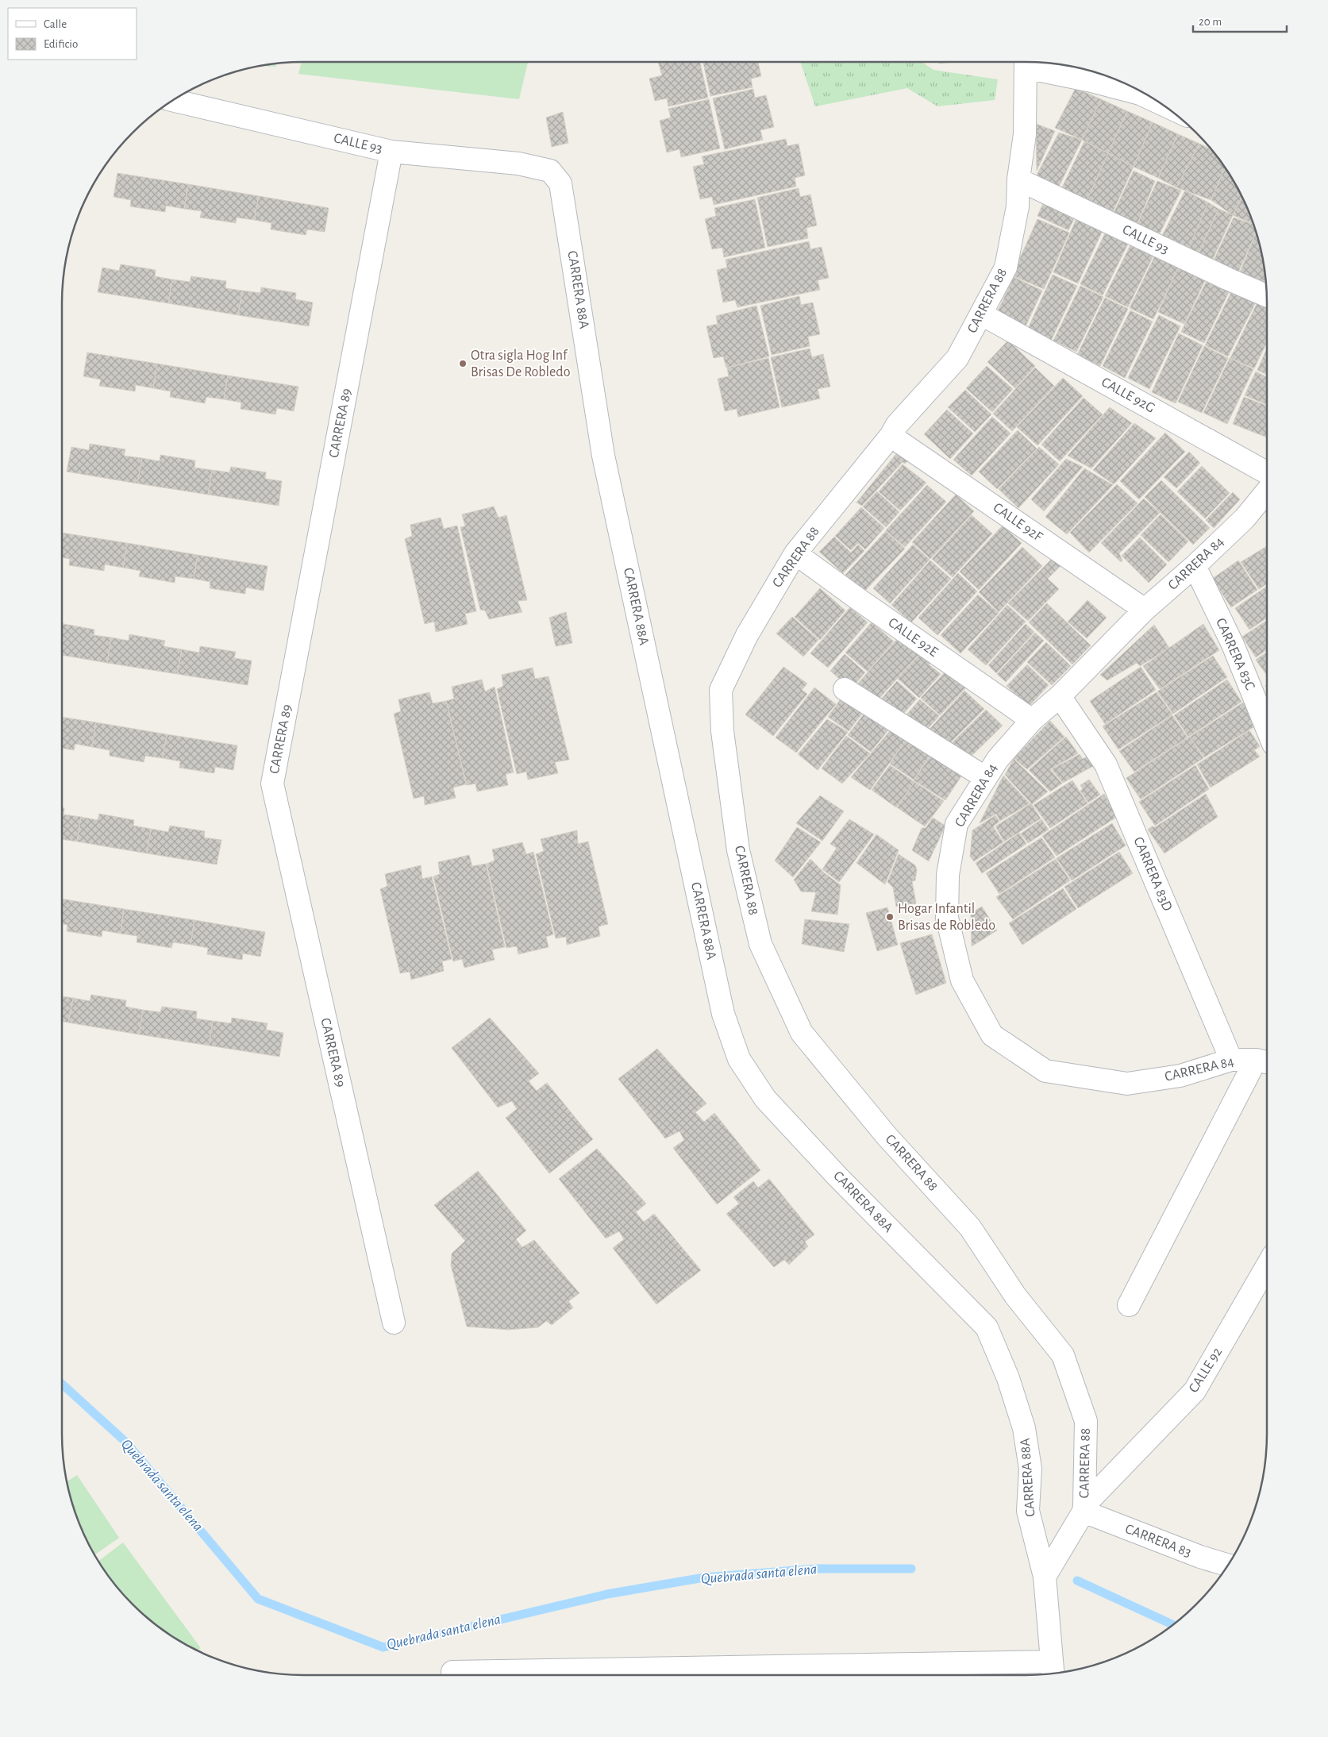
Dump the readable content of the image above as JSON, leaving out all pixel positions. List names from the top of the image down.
{
  "streets": {
    "street": [
      "CALLE 93",
      "CARRERA 88A",
      "CARRERA 88",
      "CALLE 92G",
      "CARRERA 89",
      "CALLE 92F",
      "CARRERA 84",
      "CALLE 92E",
      "CARRERA 83C",
      "CARRERA 83D",
      "CALLE 92",
      "CARRERA 83"
    ]
  },
  "crossings": [
    ["CALLE 93", "CARRERA 88A"],
    ["CALLE 93", "CARRERA 88"],
    ["CALLE 93", "CARRERA 89"],
    ["CARRERA 88A", "CARRERA 88"],
    ["CARRERA 88", "CALLE 92G"],
    ["CARRERA 88", "CALLE 92F"],
    ["CARRERA 88", "CALLE 92E"],
    ["CARRERA 88", "CALLE 92"],
    ["CARRERA 88", "CARRERA 83"],
    ["CALLE 92F", "CARRERA 84"],
    ["CARRERA 84", "CALLE 92E"],
    ["CARRERA 84", "CARRERA 83C"],
    ["CARRERA 84", "CARRERA 83D"],
    ["CALLE 92", "CARRERA 83"]
  ],
  "water": ["Quebrada santa elena"],
  "places": ["Otra sigla Hog Inf Brisas De Robledo", "Hogar Infantil Brisas de Robledo"],
  "legend": ["Calle", "Edificio"],
  "scale_bar": "20 m"
}
